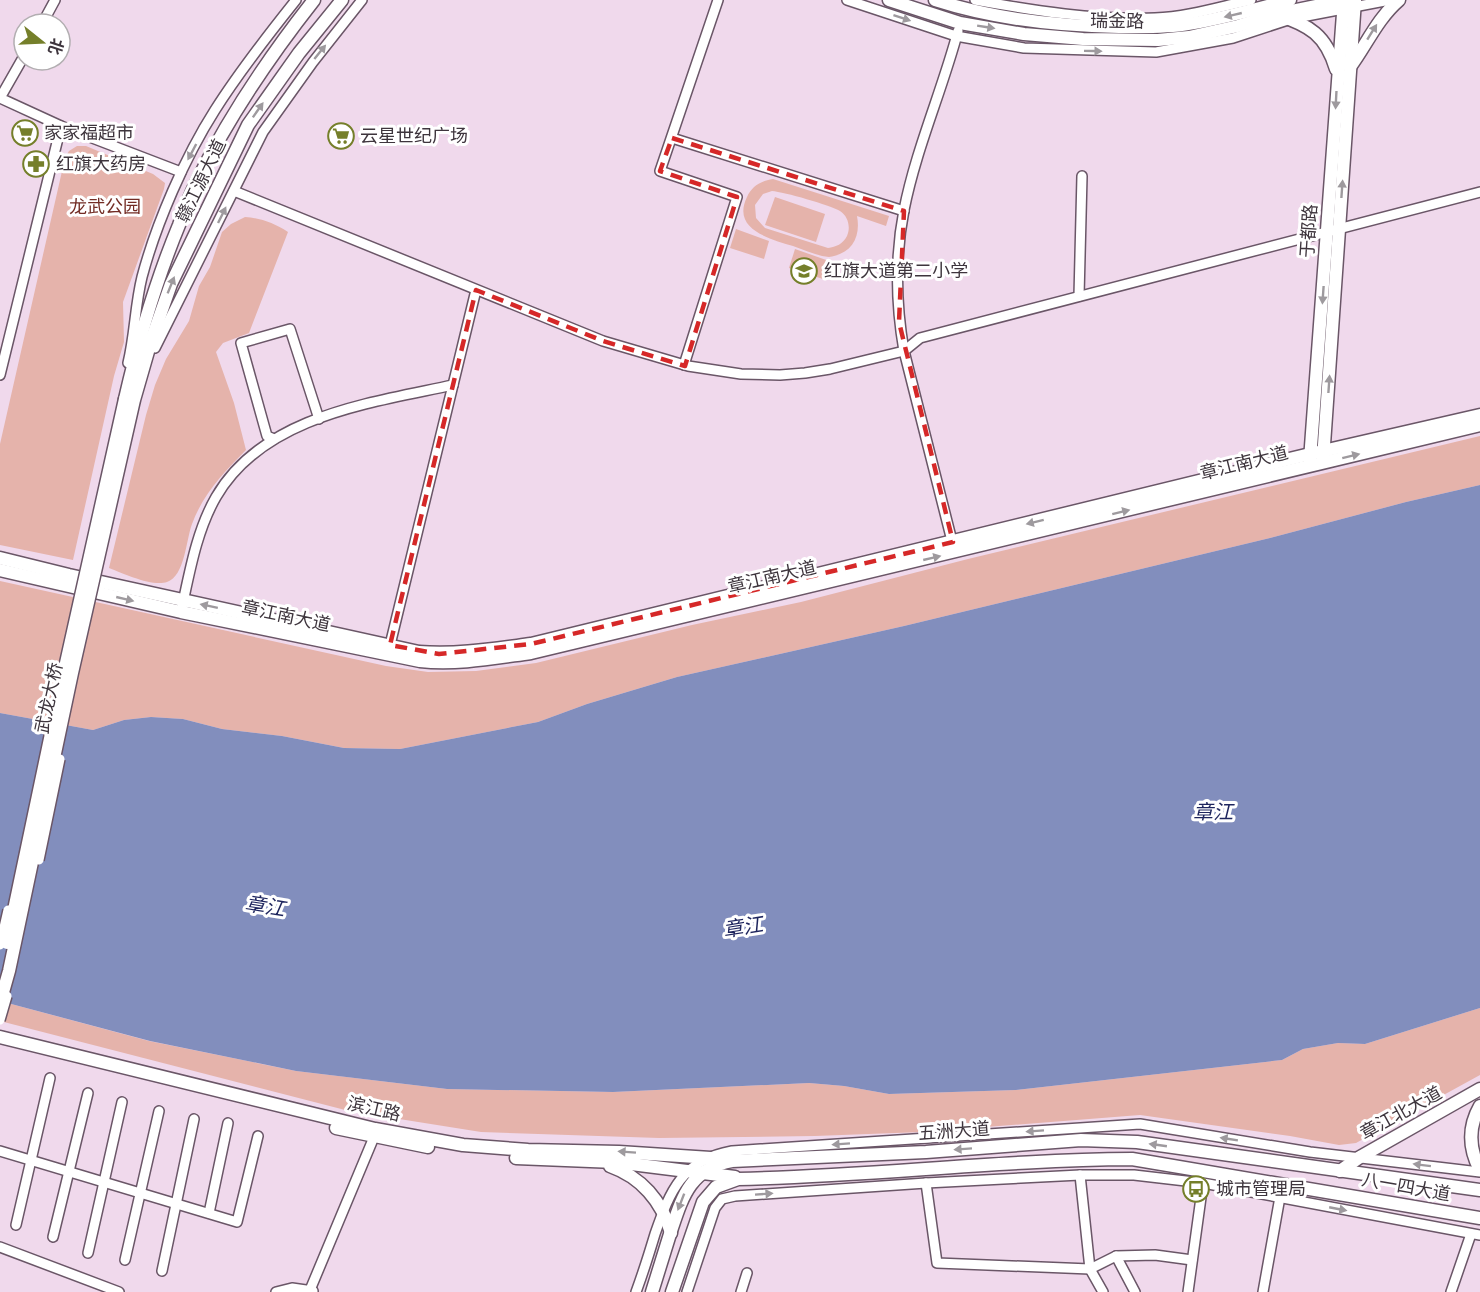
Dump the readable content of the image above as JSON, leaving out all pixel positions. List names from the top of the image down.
{
  "streets": {
    "main road": [
      "瑞金路",
      "赣江源大道",
      "于都路",
      "章江南大道",
      "武龙大桥",
      "滨江路",
      "章江北大道",
      "五洲大道",
      "八一四大道"
    ]
  },
  "crossings": [
    ["瑞金路", "于都路"],
    ["赣江源大道", "武龙大桥"],
    ["于都路", "章江南大道"],
    ["滨江路", "五洲大道"],
    ["章江北大道", "五洲大道"],
    ["章江北大道", "八一四大道"],
    ["五洲大道", "八一四大道"]
  ],
  "water": ["章江"],
  "parks": ["龙武公园"],
  "places": {
    "supermarket": ["家家福超市", "云星世纪广场"],
    "pharmacy": ["红旗大药房"],
    "school or university": ["红旗大道第二小学"],
    "bus stop": ["城市管理局"]
  },
  "north": "right"
}
